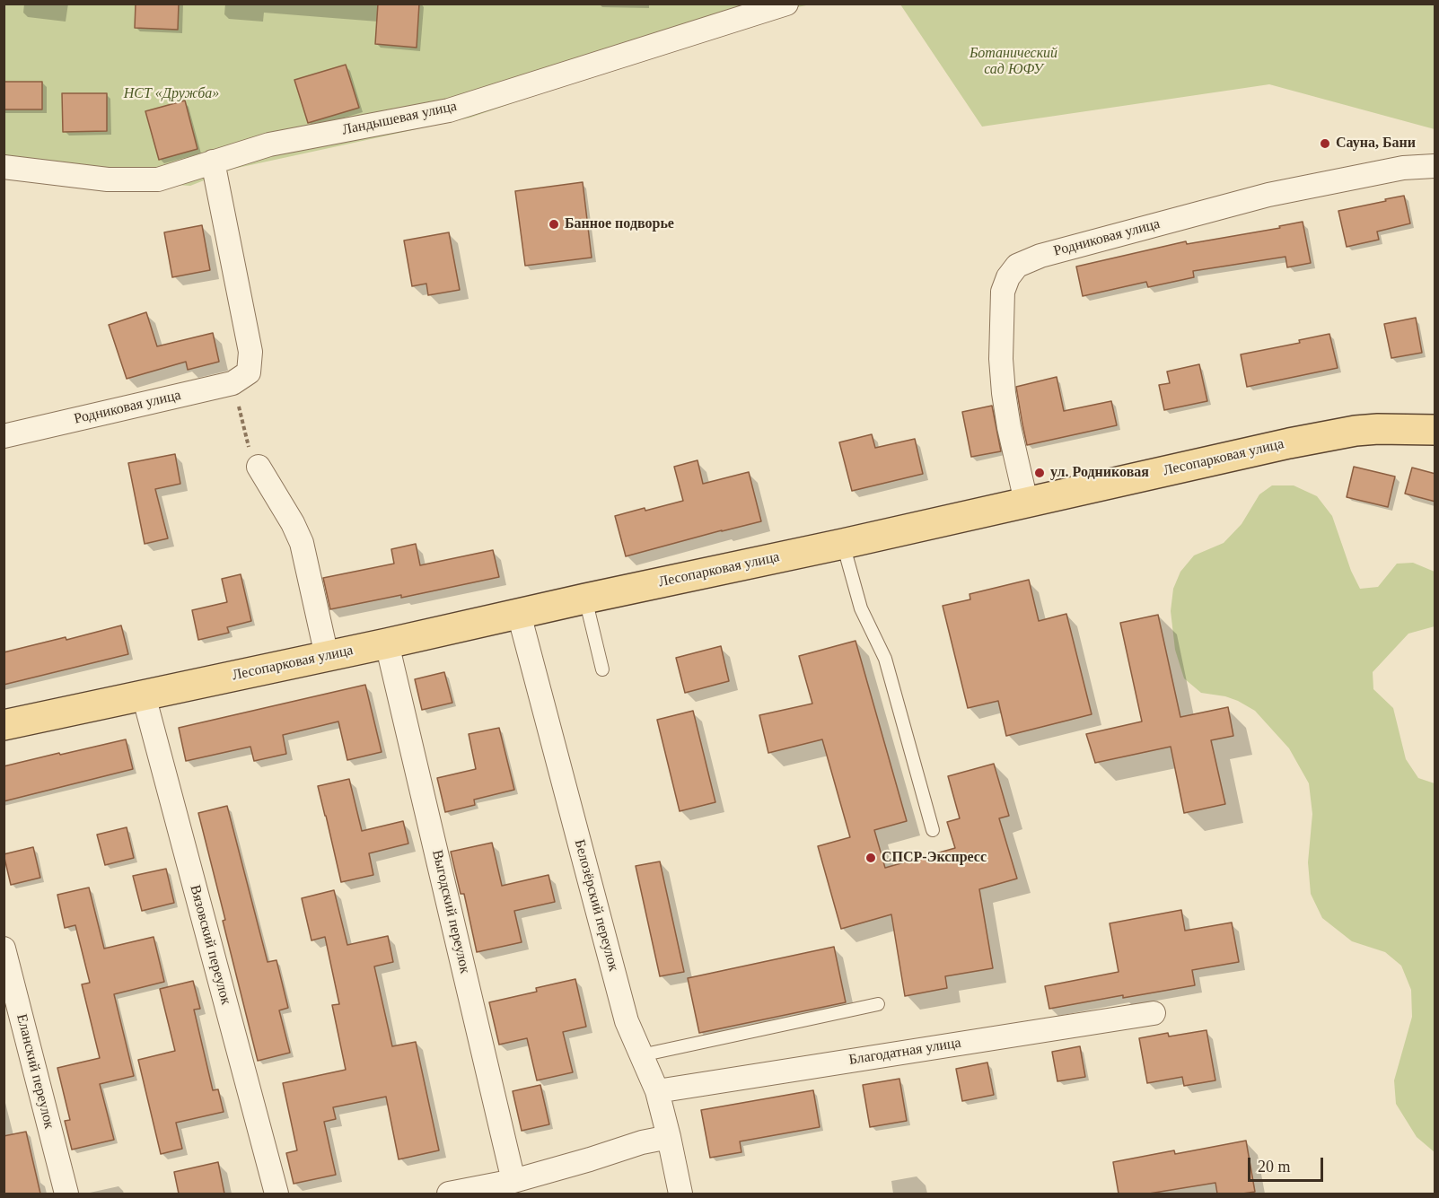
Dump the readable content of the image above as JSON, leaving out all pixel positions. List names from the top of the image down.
{
  "streets": {
    "main road": ["Лесопарковая улица"],
    "street": [
      "Ландышевая улица",
      "Родниковая улица",
      "Белозёрский переулок",
      "Выгодский переулок",
      "Вязовский переулок",
      "Благодатная улица",
      "Еланский переулок"
    ]
  },
  "crossings": [
    ["Родниковая улица", "Лесопарковая улица"],
    ["Лесопарковая улица", "Белозёрский переулок"],
    ["Лесопарковая улица", "Выгодский переулок"],
    ["Лесопарковая улица", "Вязовский переулок"],
    ["Белозёрский переулок", "Благодатная улица"]
  ],
  "parks": ["Ботанический сад ЮФУ", "НСТ «Дружба»"],
  "places": [
    "Сауна, Бани",
    "Банное подворье",
    "ул. Родниковая",
    "СПСР-Экспресс"
  ],
  "scale_bar": "20 m"
}
